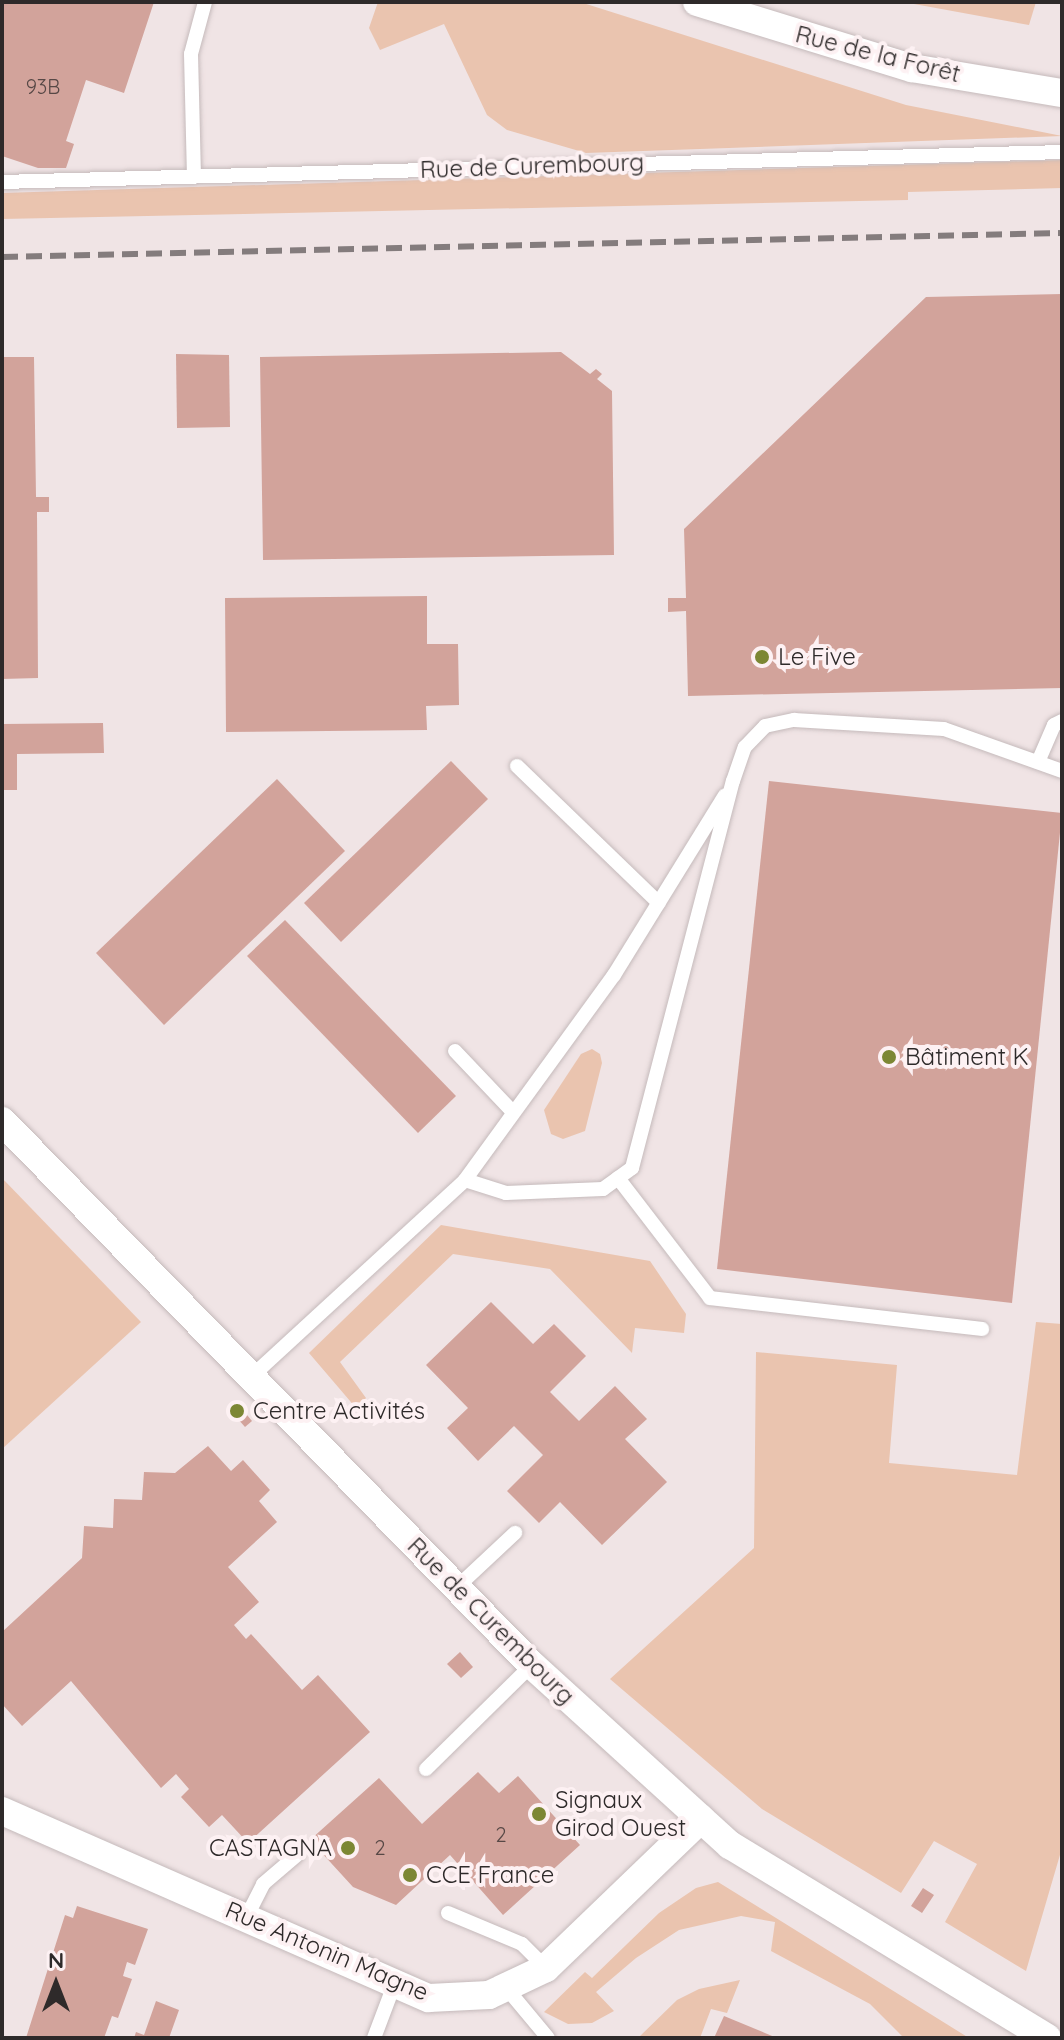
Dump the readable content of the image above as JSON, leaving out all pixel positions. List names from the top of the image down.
{
  "streets": {
    "street": ["Rue de la Forêt", "Rue de Curembourg", "Rue Antonin Magne"]
  },
  "crossings": [
    ["Rue de Curembourg", "Rue Antonin Magne"]
  ],
  "places": [
    "Le Five",
    "Bâtiment K",
    "Centre Activités",
    "Signaux Girod Ouest",
    "CASTAGNA",
    "CCE France"
  ],
  "house_numbers": ["93B", "2", "2"],
  "north": "top"
}
